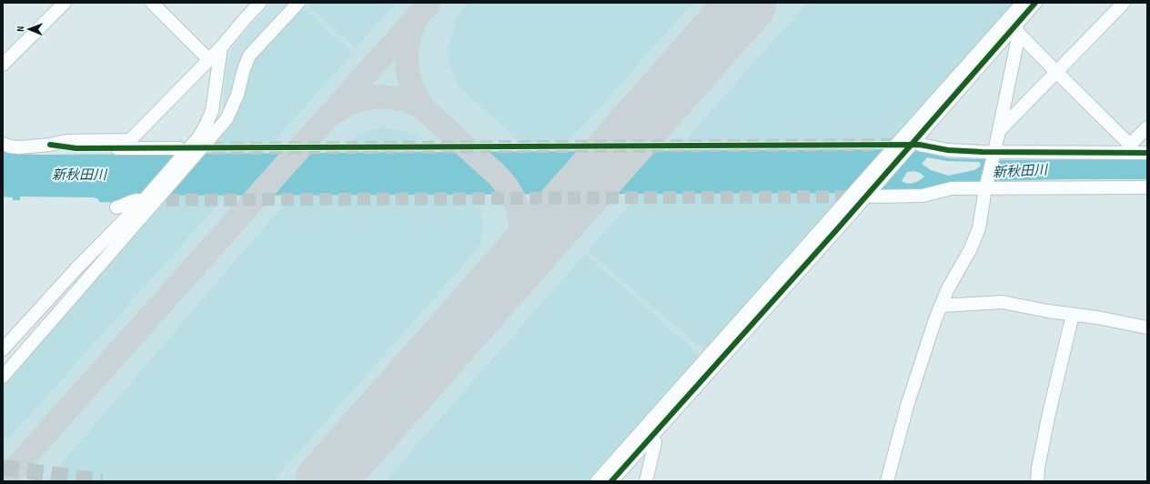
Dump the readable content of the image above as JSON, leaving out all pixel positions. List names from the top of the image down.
{
  "water": ["新秋田川"],
  "north": "left"
}
